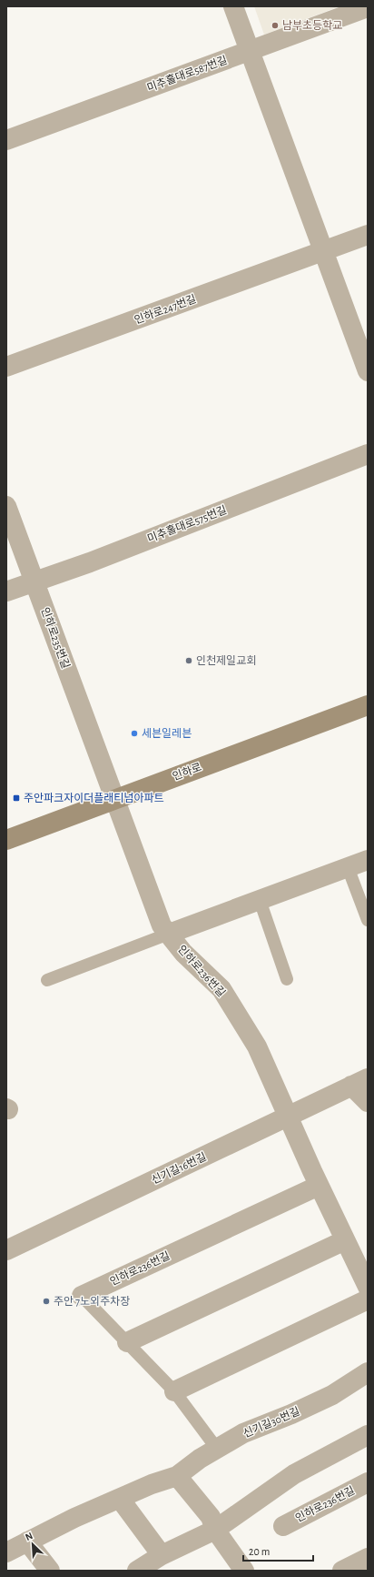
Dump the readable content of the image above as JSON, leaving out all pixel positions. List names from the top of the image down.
{
  "streets": {
    "main road": ["인하로"],
    "street": [
      "미추홀대로587번길",
      "인하로247번길",
      "미추홀대로575번길",
      "인하로235번길",
      "인하로236번길",
      "신기길16번길",
      "신기길30번길"
    ]
  },
  "crossings": [
    ["미추홀대로575번길", "인하로235번길"],
    ["인하로235번길", "인하로"],
    ["인하로235번길", "인하로236번길"],
    ["인하로", "인하로236번길"],
    ["인하로236번길", "신기길16번길"],
    ["인하로236번길", "신기길30번길"]
  ],
  "places": {
    "other": [
      "남부초등학교",
      "인천제일교회",
      "세븐일레븐",
      "주안 7노외주차장"
    ],
    "transit": ["주안파크자이더플래티넘아파트"]
  },
  "scale_bar": "20 m",
  "north": "top left"
}
